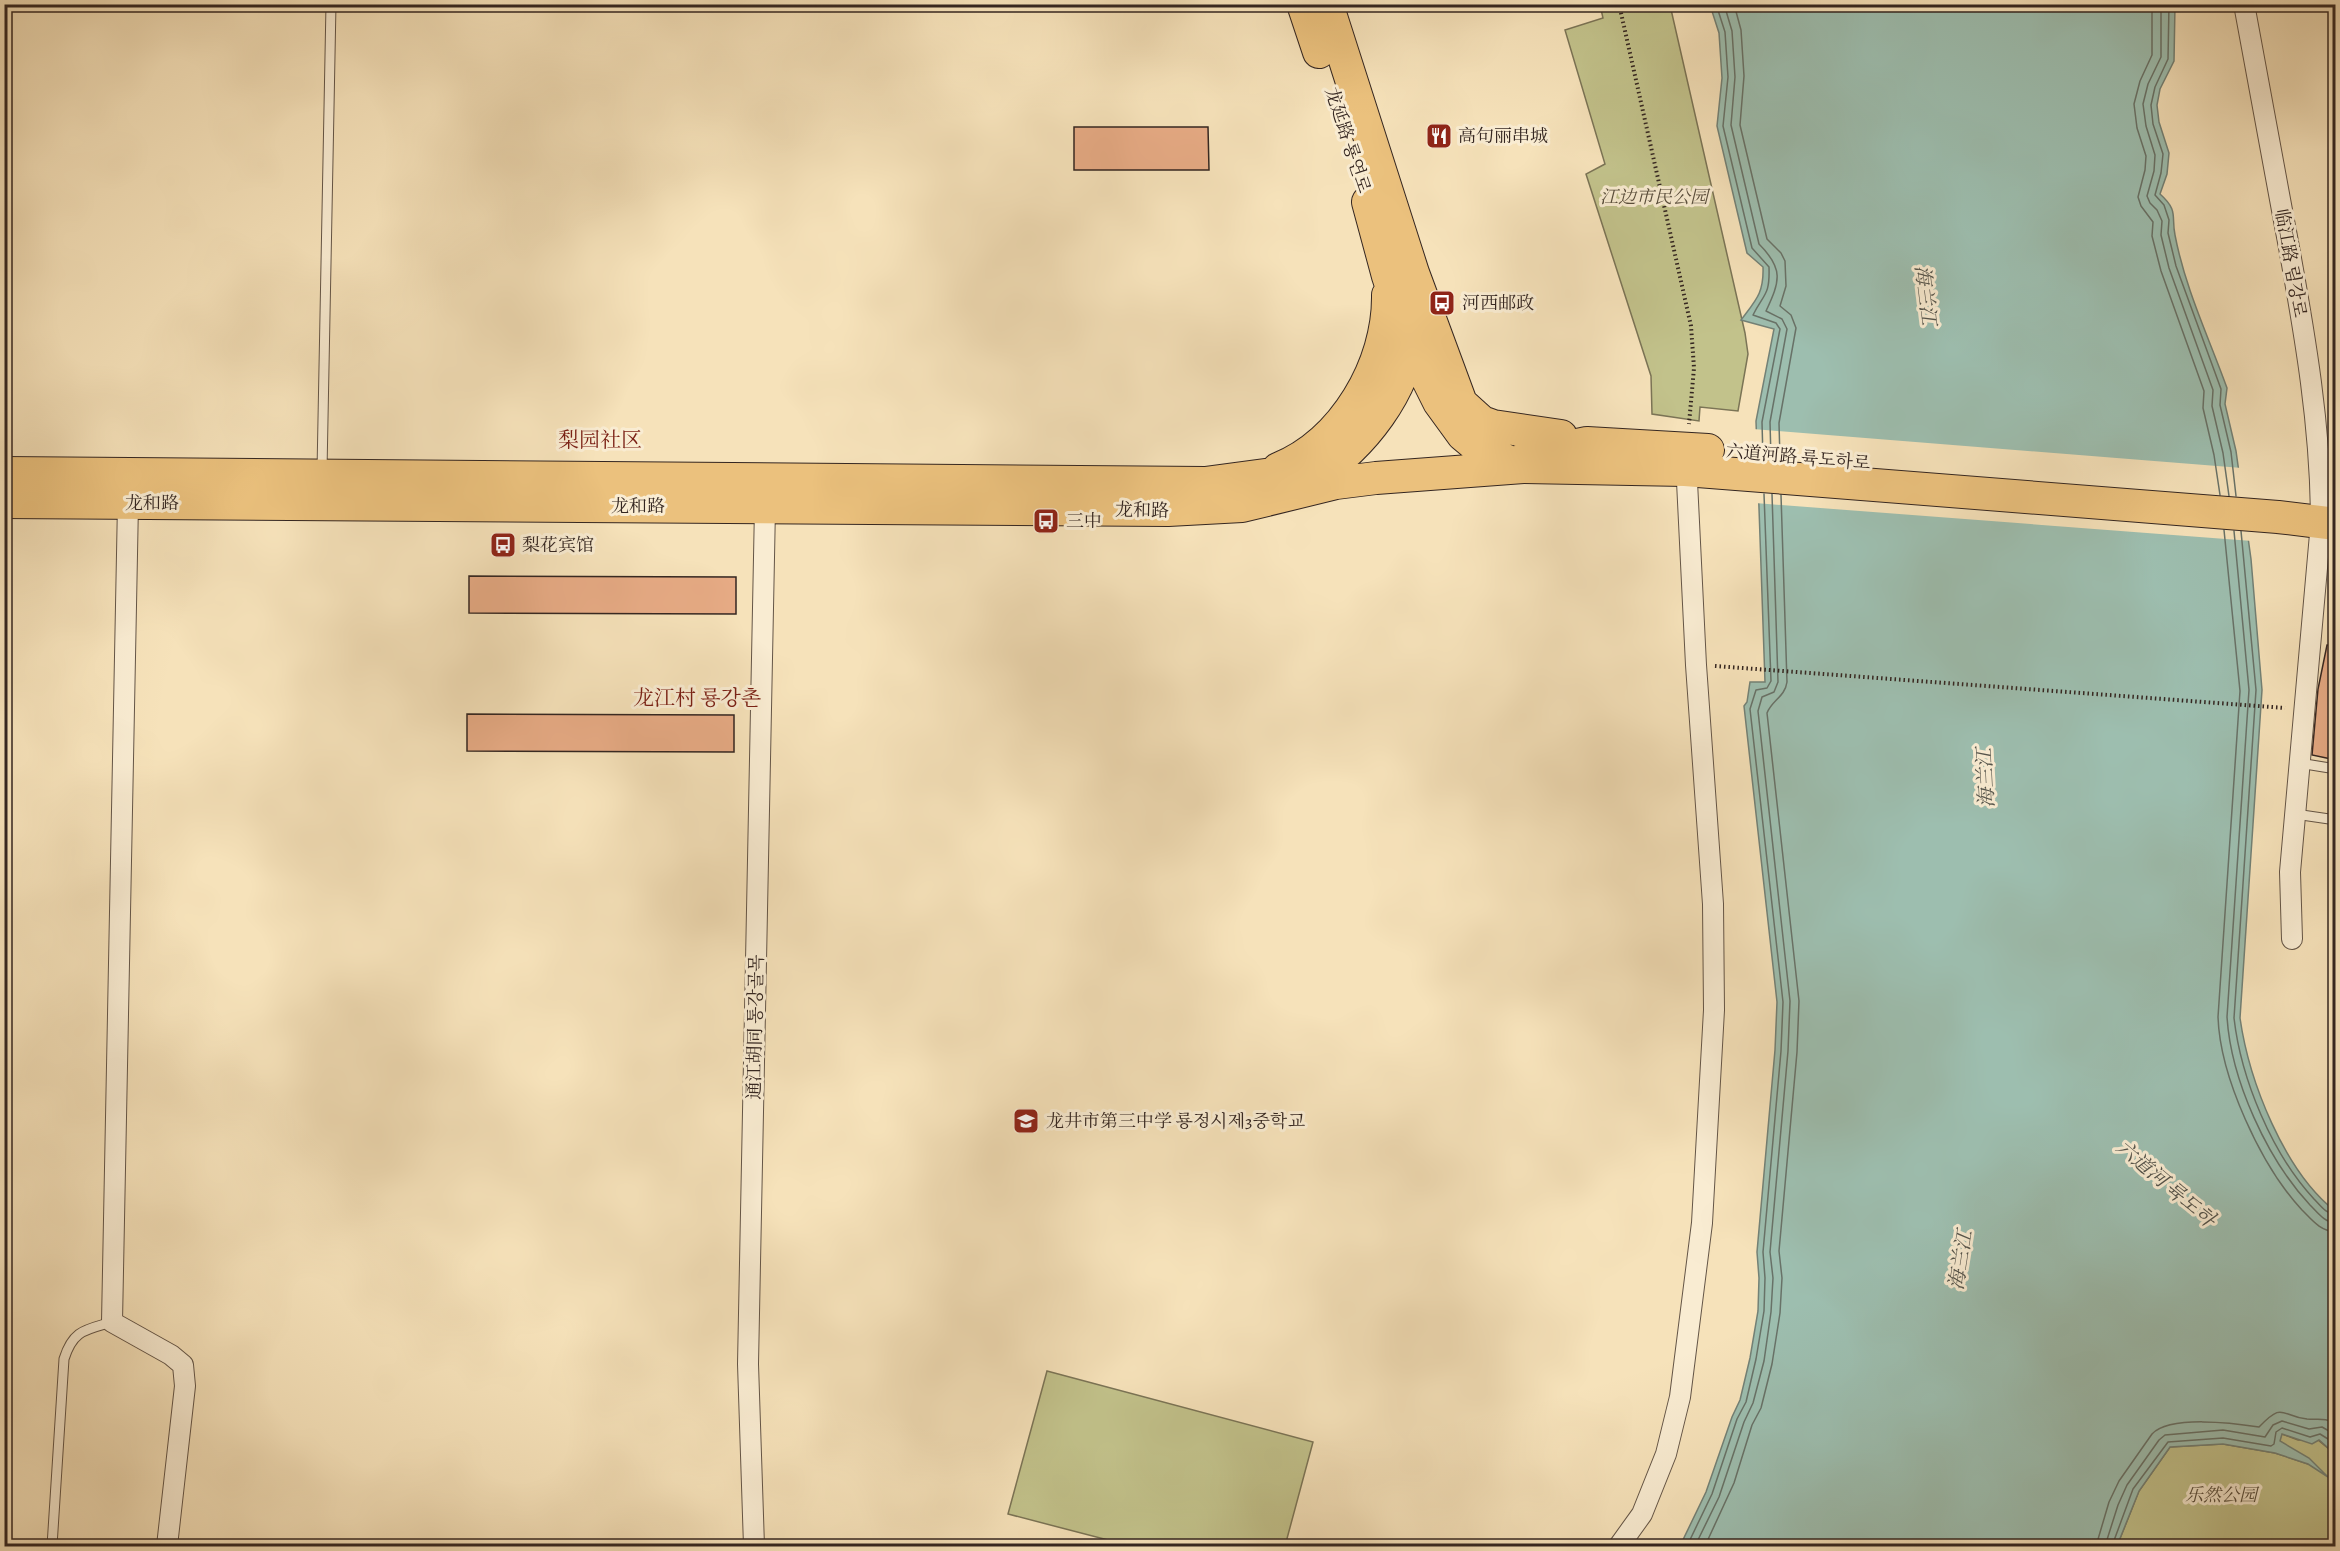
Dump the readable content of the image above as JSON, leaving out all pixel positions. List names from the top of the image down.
{
  "streets": {
    "highway": ["龙延路 룡연로", "六道河路 륙도하로", "龙和路"],
    "street": ["临江路 림강로", "通江胡同 통강골목"]
  },
  "crossings": [
    ["龙延路 룡연로", "六道河路 륙도하로"],
    ["龙延路 룡연로", "龙和路"],
    ["临江路 림강로", "六道河路 륙도하로"],
    ["六道河路 륙도하로", "龙和路"],
    ["龙和路", "通江胡同 통강골목"]
  ],
  "districts": ["梨园社区", "龙江村 룡강촌"],
  "water": ["海兰江", "六道河 륙도하"],
  "parks": ["江边市民公园", "乐然公园"],
  "places": {
    "restaurant": ["高句丽串城"],
    "bus stop": ["河西邮政", "三中", "梨花宾馆"],
    "school or university": ["龙井市第三中学 룡정시제3중학교"]
  }
}
